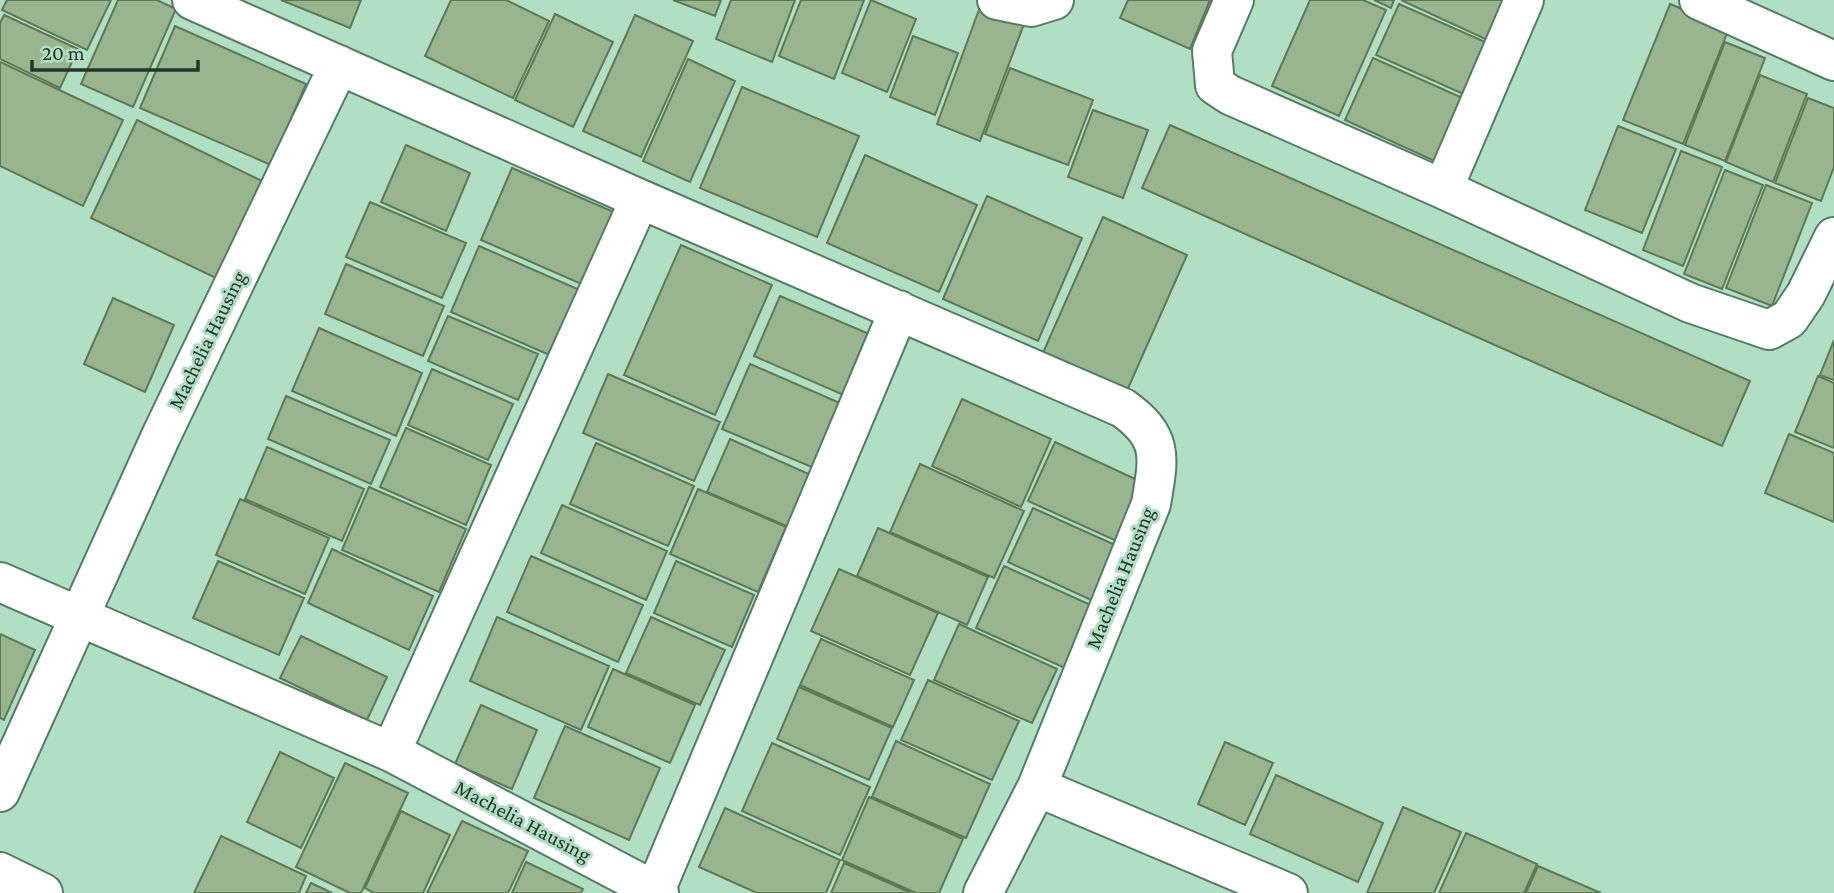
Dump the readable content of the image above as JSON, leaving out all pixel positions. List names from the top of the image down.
{
  "streets": {
    "street": ["Machelia Hausing"]
  },
  "scale_bar": "20 m"
}
